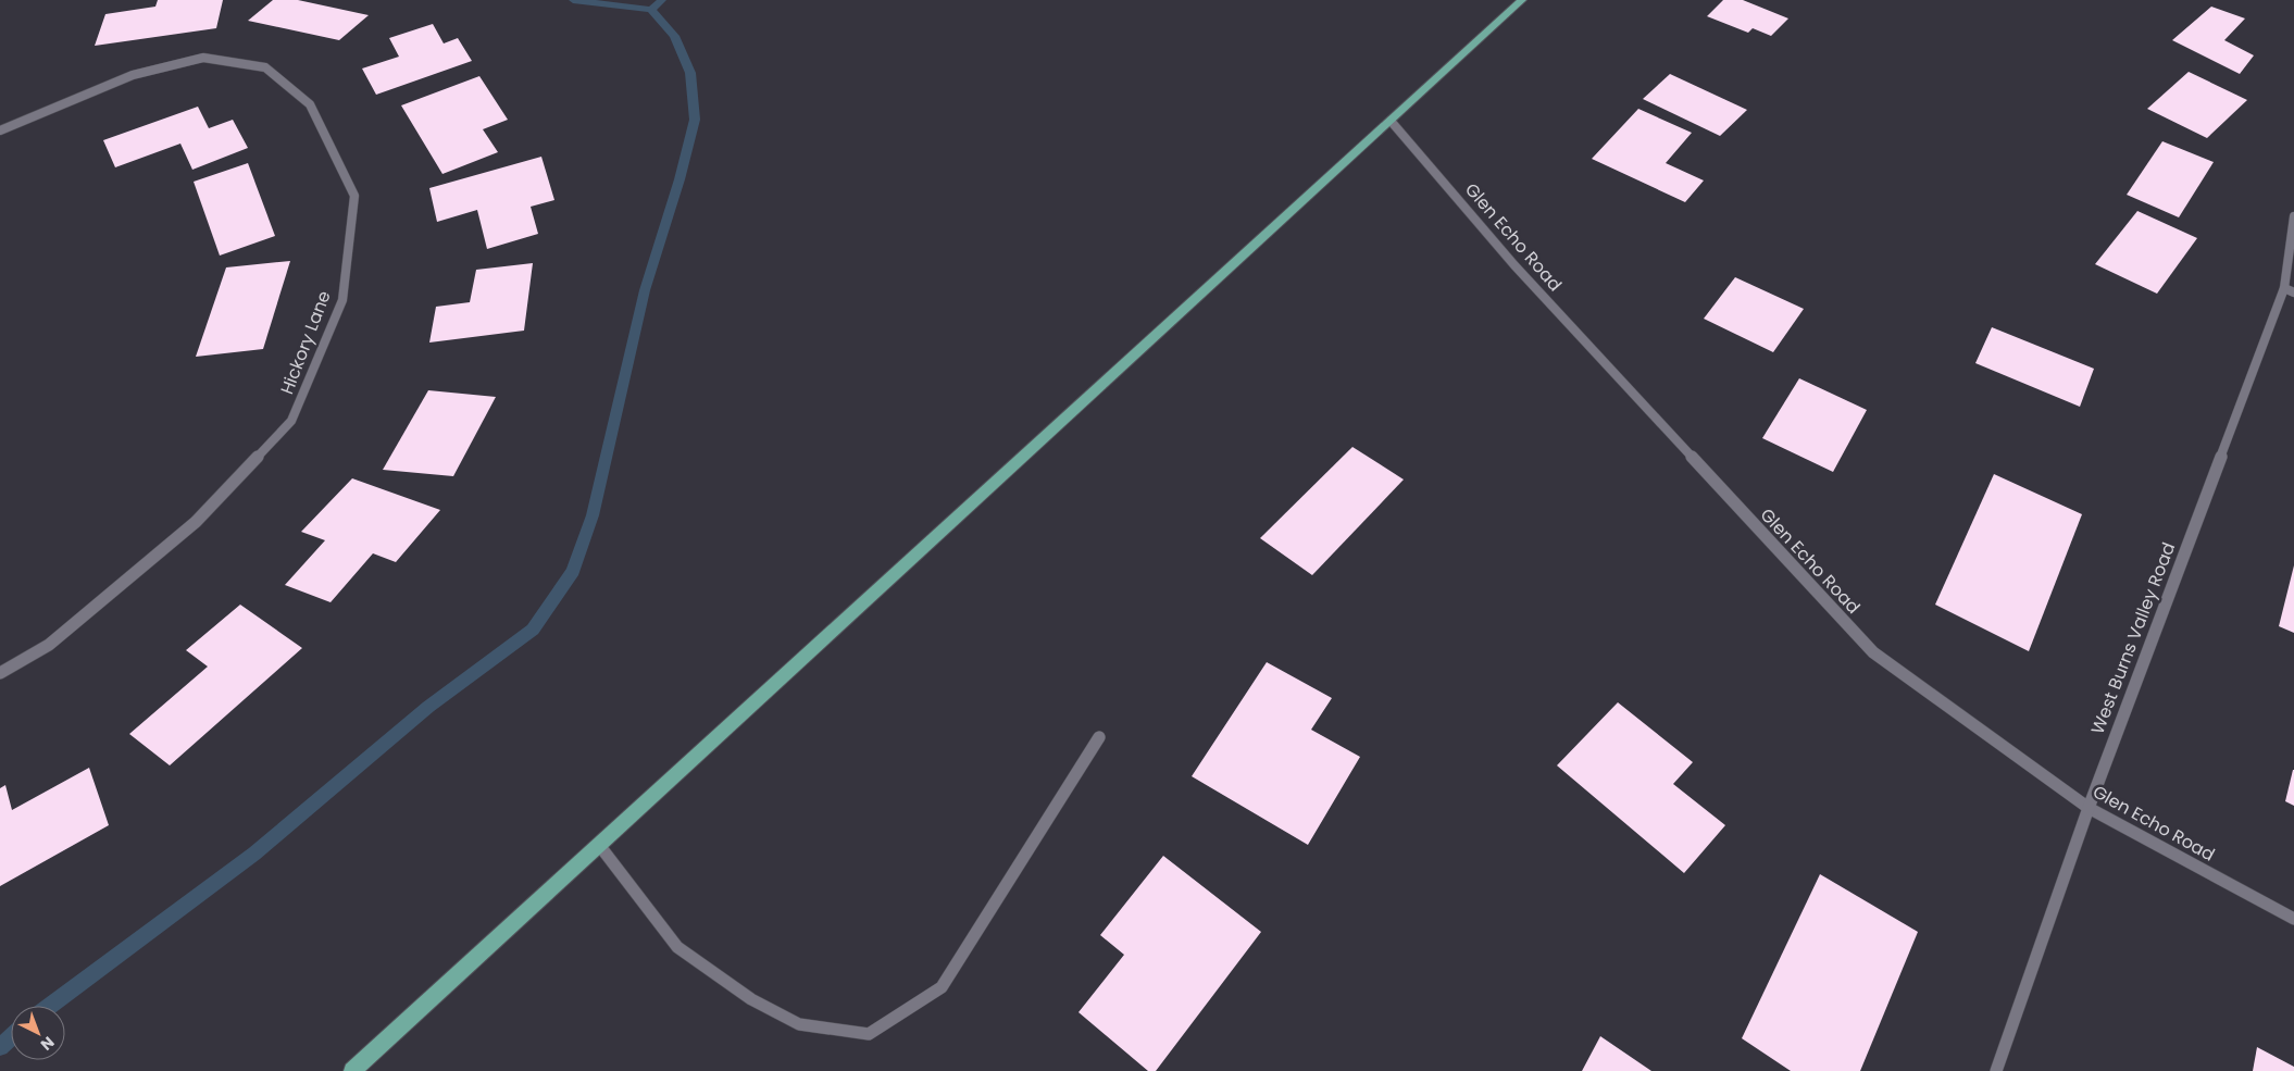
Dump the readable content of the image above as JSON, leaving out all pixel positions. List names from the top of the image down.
{
  "streets": {
    "street": ["Glen Echo Road", "Hickory Lane", "West Burns Valley Road"]
  },
  "crossings": [
    ["Glen Echo Road", "West Burns Valley Road"]
  ],
  "north": "bottom right"
}
